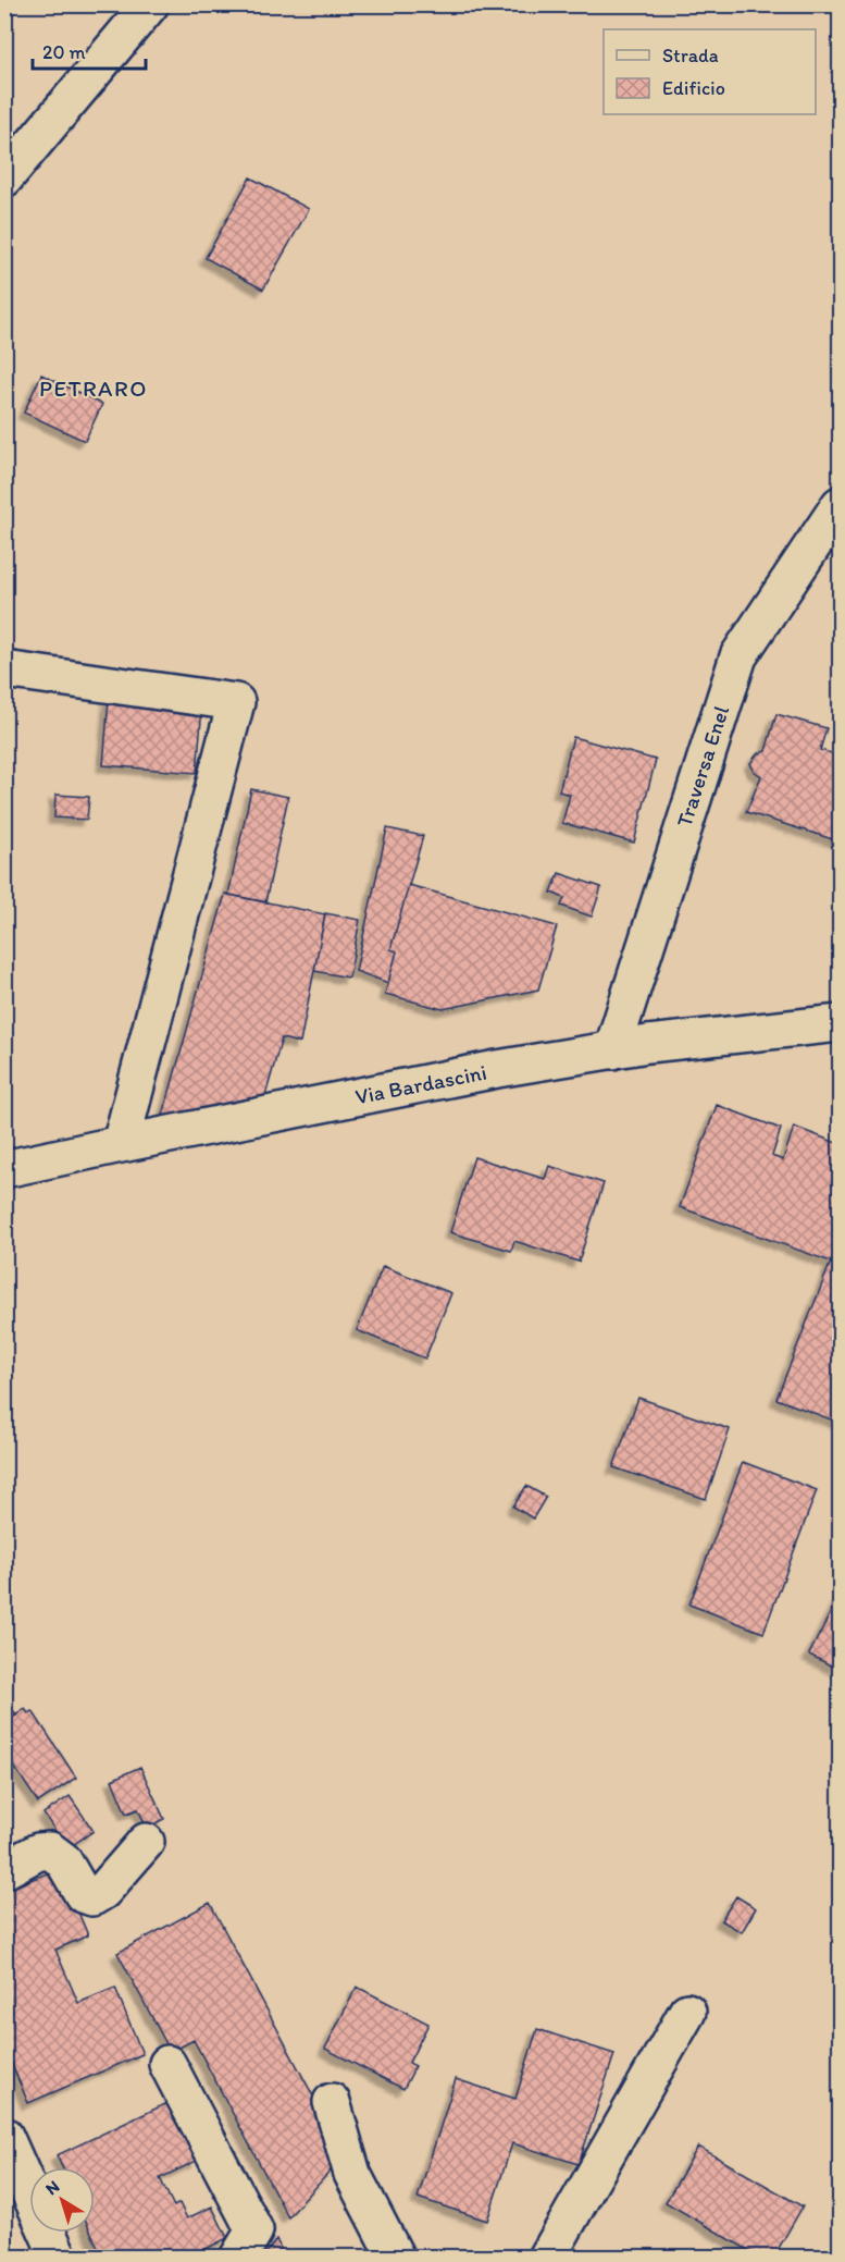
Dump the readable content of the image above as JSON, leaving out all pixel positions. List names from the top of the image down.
{
  "streets": {
    "street": ["Traversa Enel", "Via Bardascini"]
  },
  "crossings": [
    ["Traversa Enel", "Via Bardascini"]
  ],
  "districts": ["PETRARO"],
  "legend": ["Strada", "Edificio"],
  "scale_bar": "20 m",
  "north": "top left"
}
